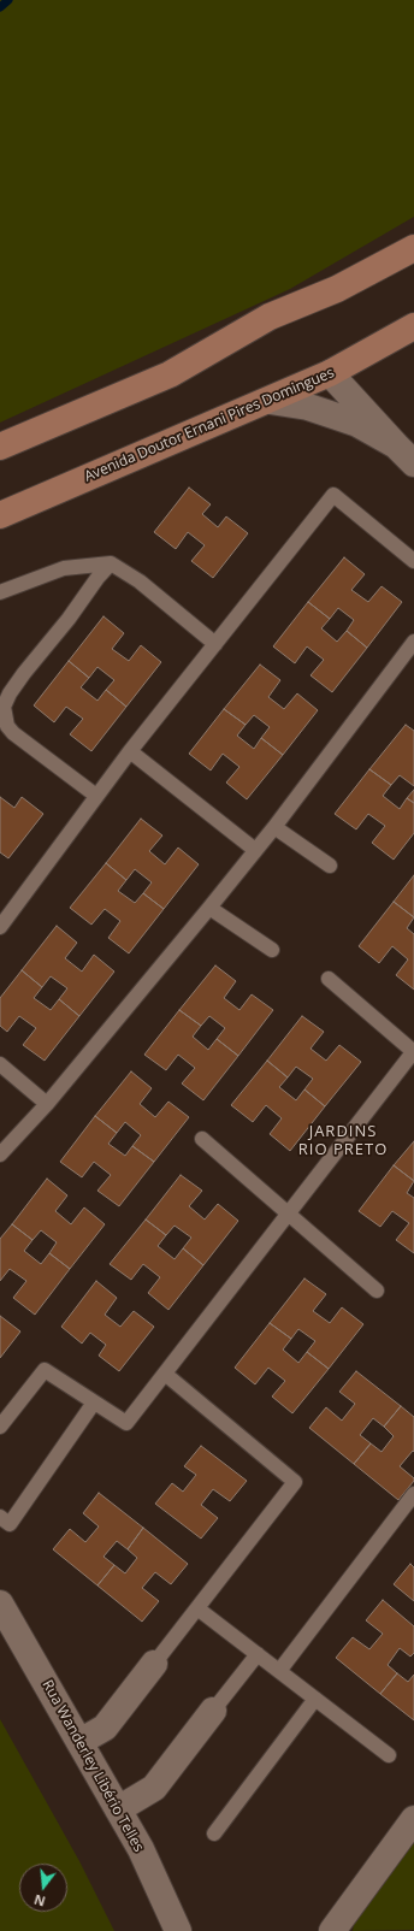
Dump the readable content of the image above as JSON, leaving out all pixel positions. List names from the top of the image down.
{
  "streets": {
    "main road": ["Avenida Doutor Ernani Pires Domingues"],
    "street": ["Rua Wanderley Libério Telles"]
  },
  "districts": ["JARDINS RIO PRETO"],
  "north": "bottom"
}
